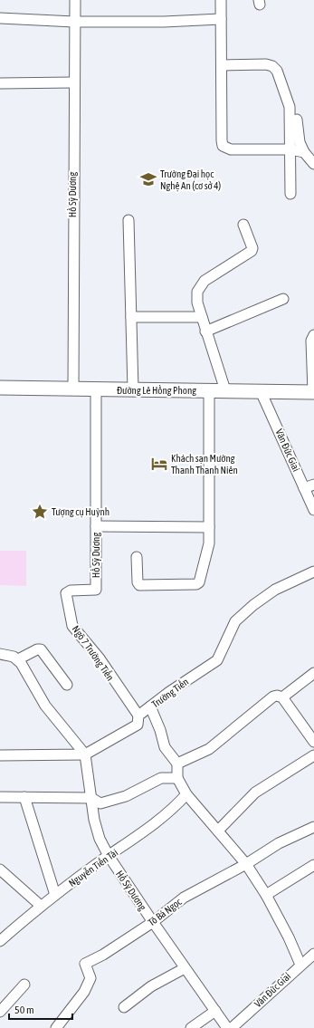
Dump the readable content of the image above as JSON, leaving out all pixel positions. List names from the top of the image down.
{
  "streets": {
    "main road": ["Đường Lê Hồng Phong"],
    "street": [
      "Hồ Sỹ Dương",
      "Văn Đức Giai",
      "Ngõ 7 Trường Tiến",
      "Trường Tiến",
      "Nguyễn Tiến Tài",
      "Tô Bá Ngọc"
    ]
  },
  "crossings": [
    ["Hồ Sỹ Dương", "Đường Lê Hồng Phong"],
    ["Hồ Sỹ Dương", "Ngõ 7 Trường Tiến"],
    ["Hồ Sỹ Dương", "Trường Tiến"],
    ["Hồ Sỹ Dương", "Nguyễn Tiến Tài"],
    ["Hồ Sỹ Dương", "Tô Bá Ngọc"],
    ["Đường Lê Hồng Phong", "Văn Đức Giai"],
    ["Ngõ 7 Trường Tiến", "Trường Tiến"]
  ],
  "places": {
    "school or university": ["Trường Đại học Nghệ An (cơ sở 4)"],
    "hotel": ["Khách sạn Mường Thanh Thanh Niên"],
    "place": ["Tượng cụ Huỳnh"]
  },
  "scale_bar": "50 m"
}
